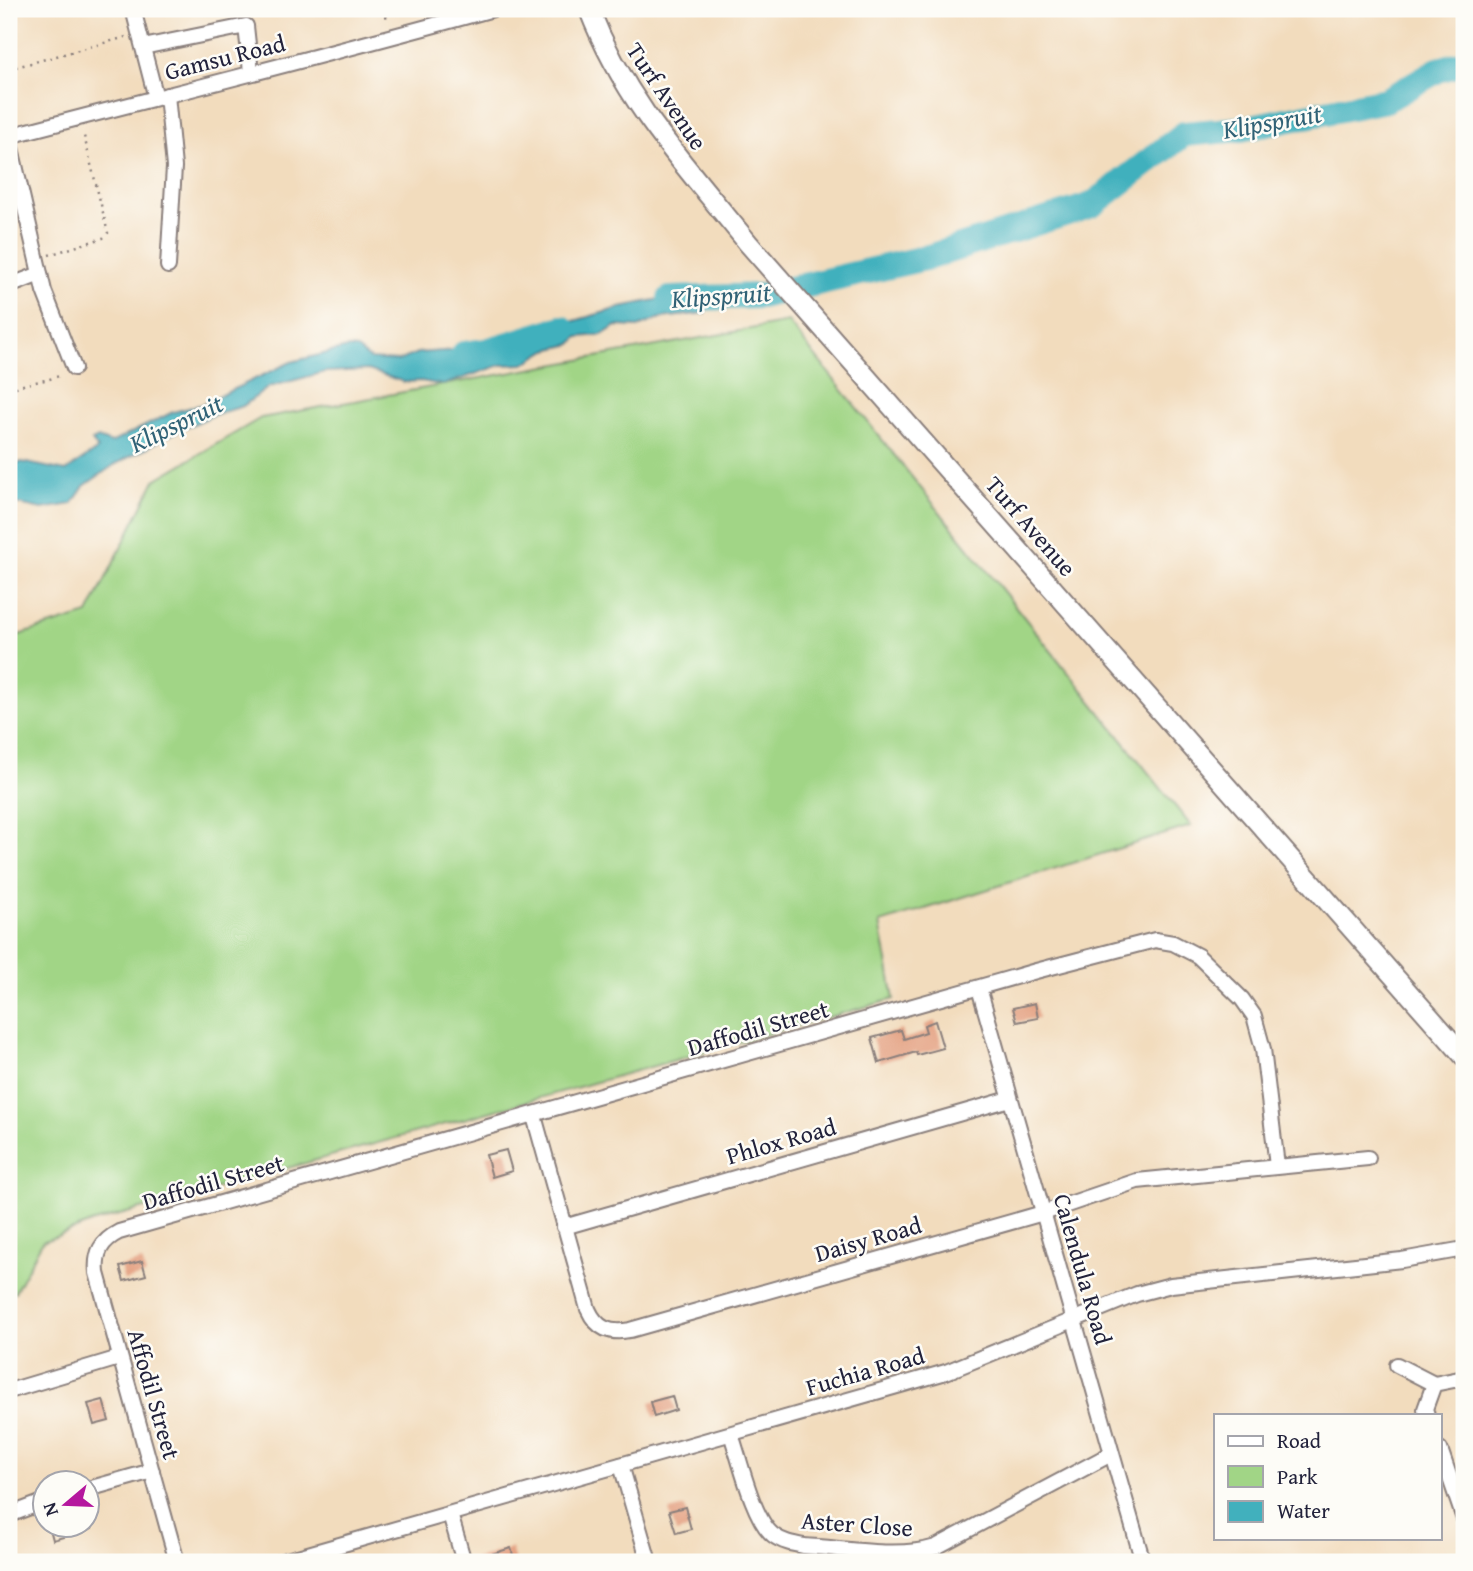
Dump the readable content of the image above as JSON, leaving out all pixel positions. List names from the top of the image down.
{
  "streets": {
    "main road": ["Turf Avenue"],
    "street": [
      "Gamsu Road",
      "Daffodil Street",
      "Phlox Road",
      "Daisy Road",
      "Calendula Road",
      "Fuchia Road",
      "Affodil Street",
      "Aster Close"
    ]
  },
  "crossings": [
    ["Daffodil Street", "Daisy Road"],
    ["Daffodil Street", "Calendula Road"],
    ["Daffodil Street", "Affodil Street"],
    ["Phlox Road", "Daisy Road"],
    ["Phlox Road", "Calendula Road"],
    ["Daisy Road", "Calendula Road"],
    ["Calendula Road", "Fuchia Road"],
    ["Calendula Road", "Aster Close"],
    ["Fuchia Road", "Aster Close"]
  ],
  "water": ["Klipspruit"],
  "legend": ["Road", "Park", "Water"],
  "north": "left"
}
